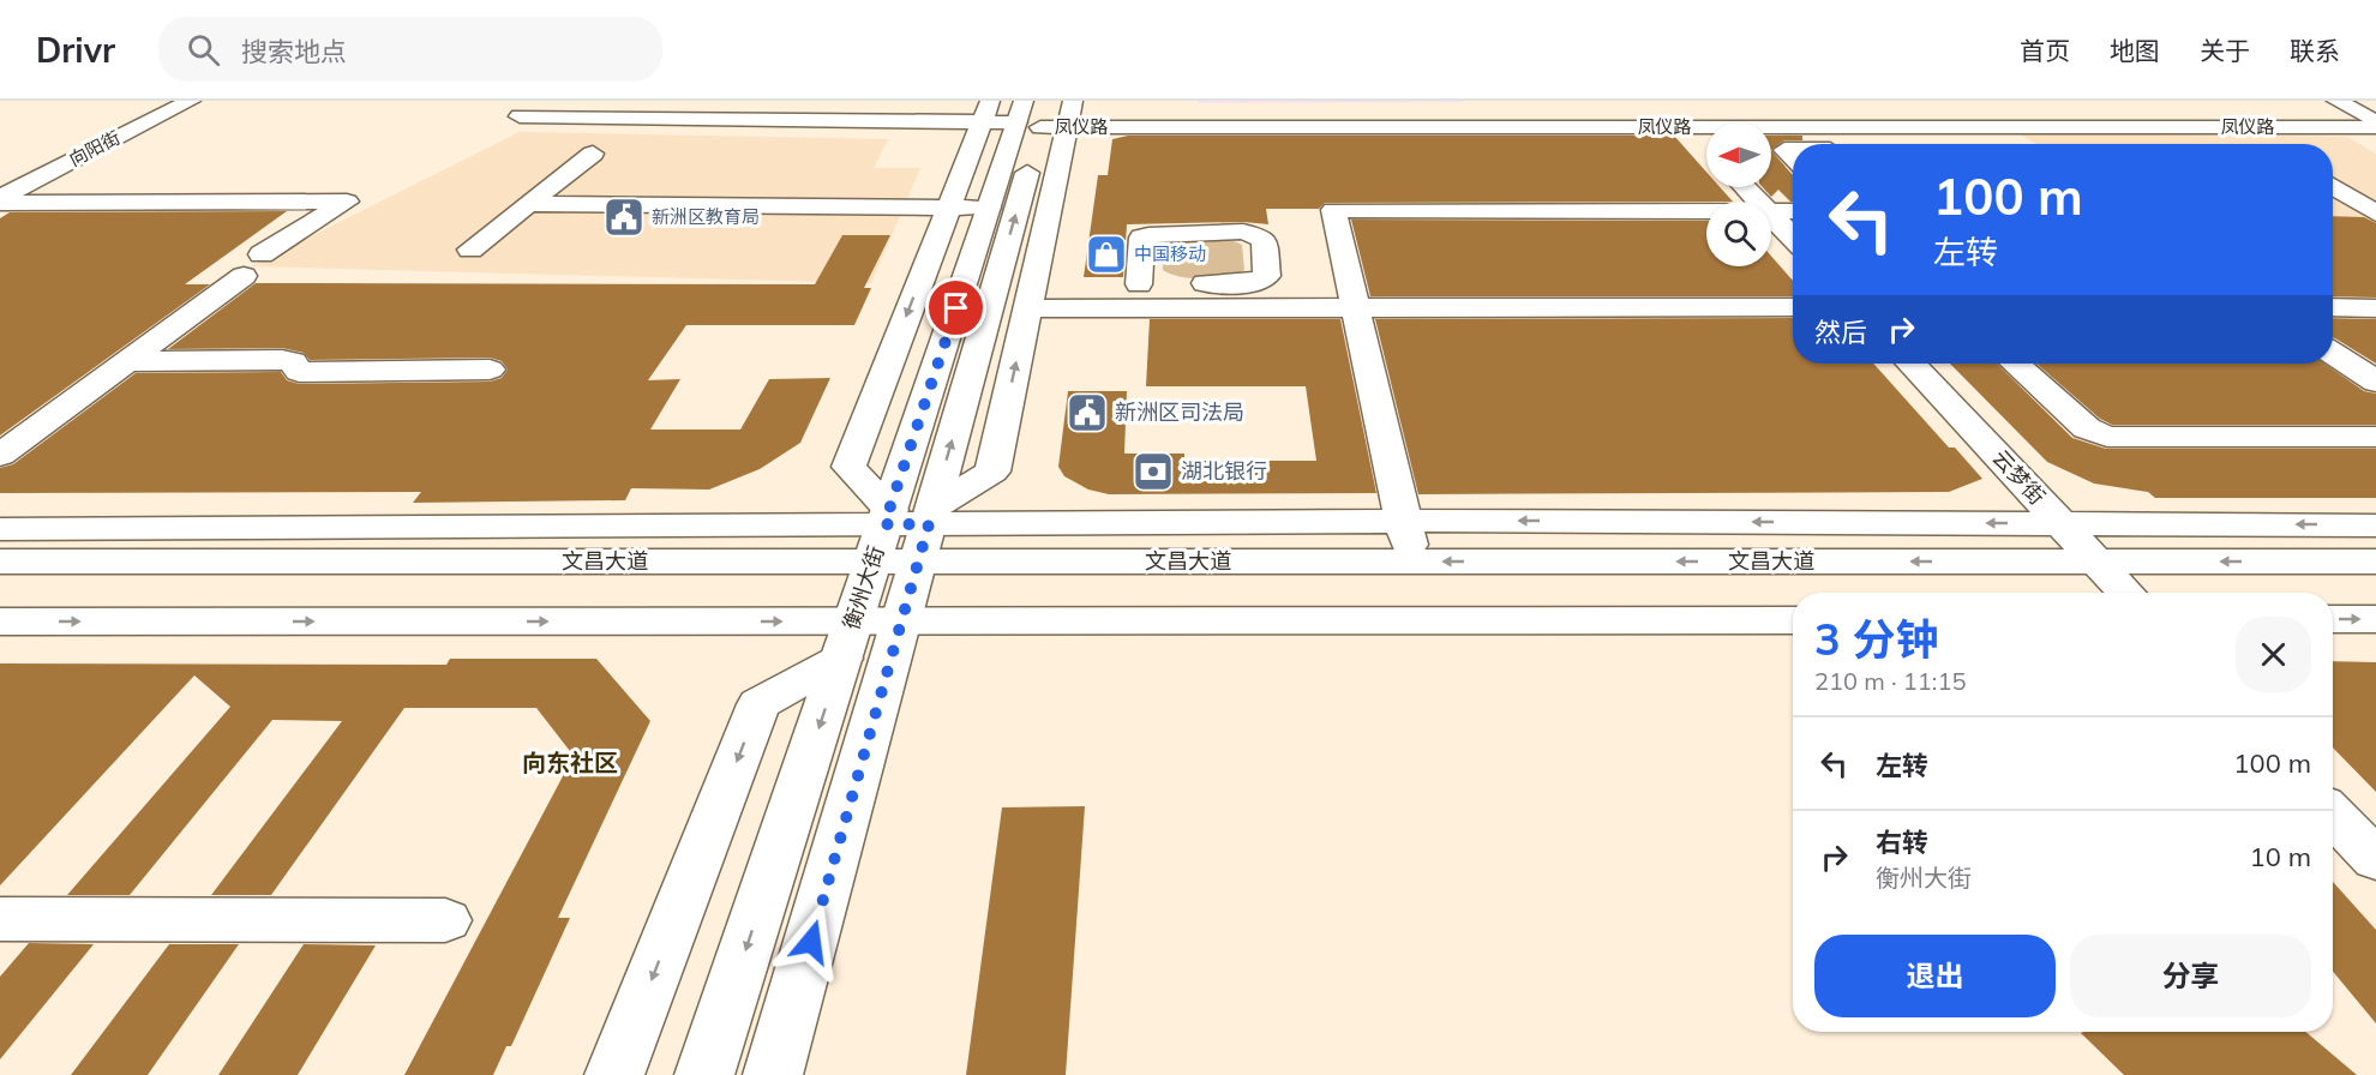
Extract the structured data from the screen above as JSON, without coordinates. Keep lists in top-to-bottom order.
{
  "streets": {
    "main road": [
      "凤仪路",
      "向阳街",
      "云梦街",
      "文昌大道",
      "衡州大街"
    ]
  },
  "crossings": [
    ["凤仪路", "衡州大街"],
    ["云梦街", "文昌大道"],
    ["文昌大道", "衡州大街"]
  ],
  "districts": ["向东社区"],
  "places": {
    "public building": ["新洲区教育局", "新洲区司法局"],
    "shop": ["中国移动"],
    "bank": ["湖北银行"]
  },
  "north": "left",
  "page": {
    "header": "Drivr",
    "search": "搜索地点",
    "nav": [
      "首页",
      "地图",
      "关于",
      "联系"
    ],
    "turn": ["100 m", "左转"],
    "then": "然后",
    "heading": ["3 分钟", "210 m · 11:15"],
    "list": [
      {
        "name": "左转",
        "value": "100 m"
      },
      {
        "name": "右转",
        "note": "衡州大街",
        "value": "10 m"
      }
    ],
    "buttons": ["退出", "分享"]
  }
}
